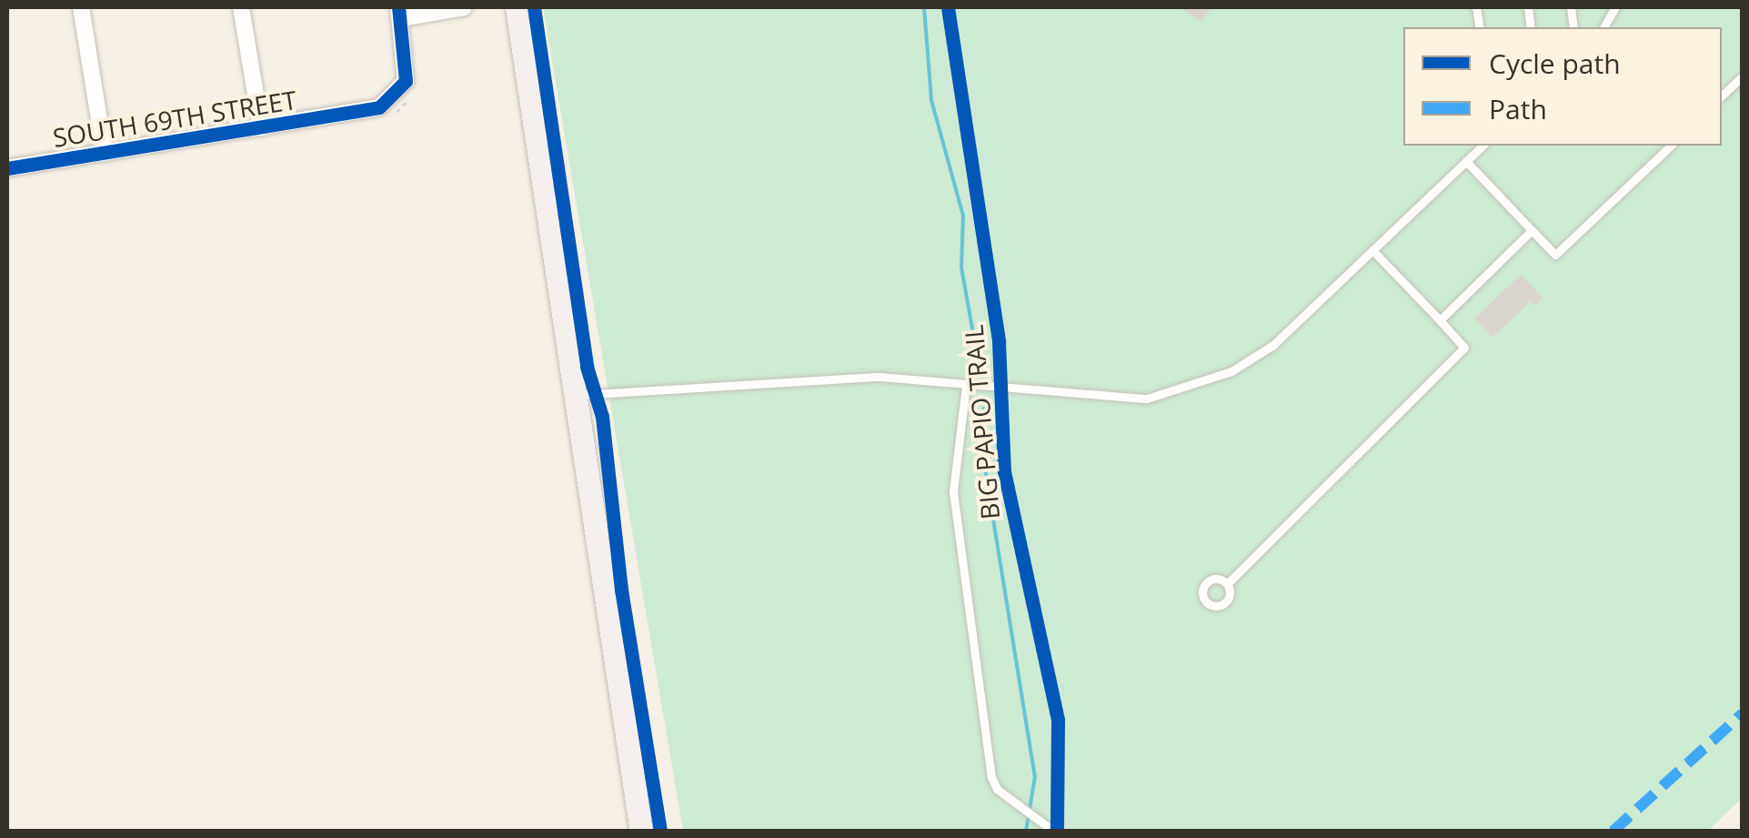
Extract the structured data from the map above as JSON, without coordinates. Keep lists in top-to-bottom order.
{
  "streets": {
    "street": ["SOUTH 69TH STREET"],
    "cycle path": ["BIG PAPIO TRAIL"]
  },
  "legend": ["Cycle path", "Path"]
}
